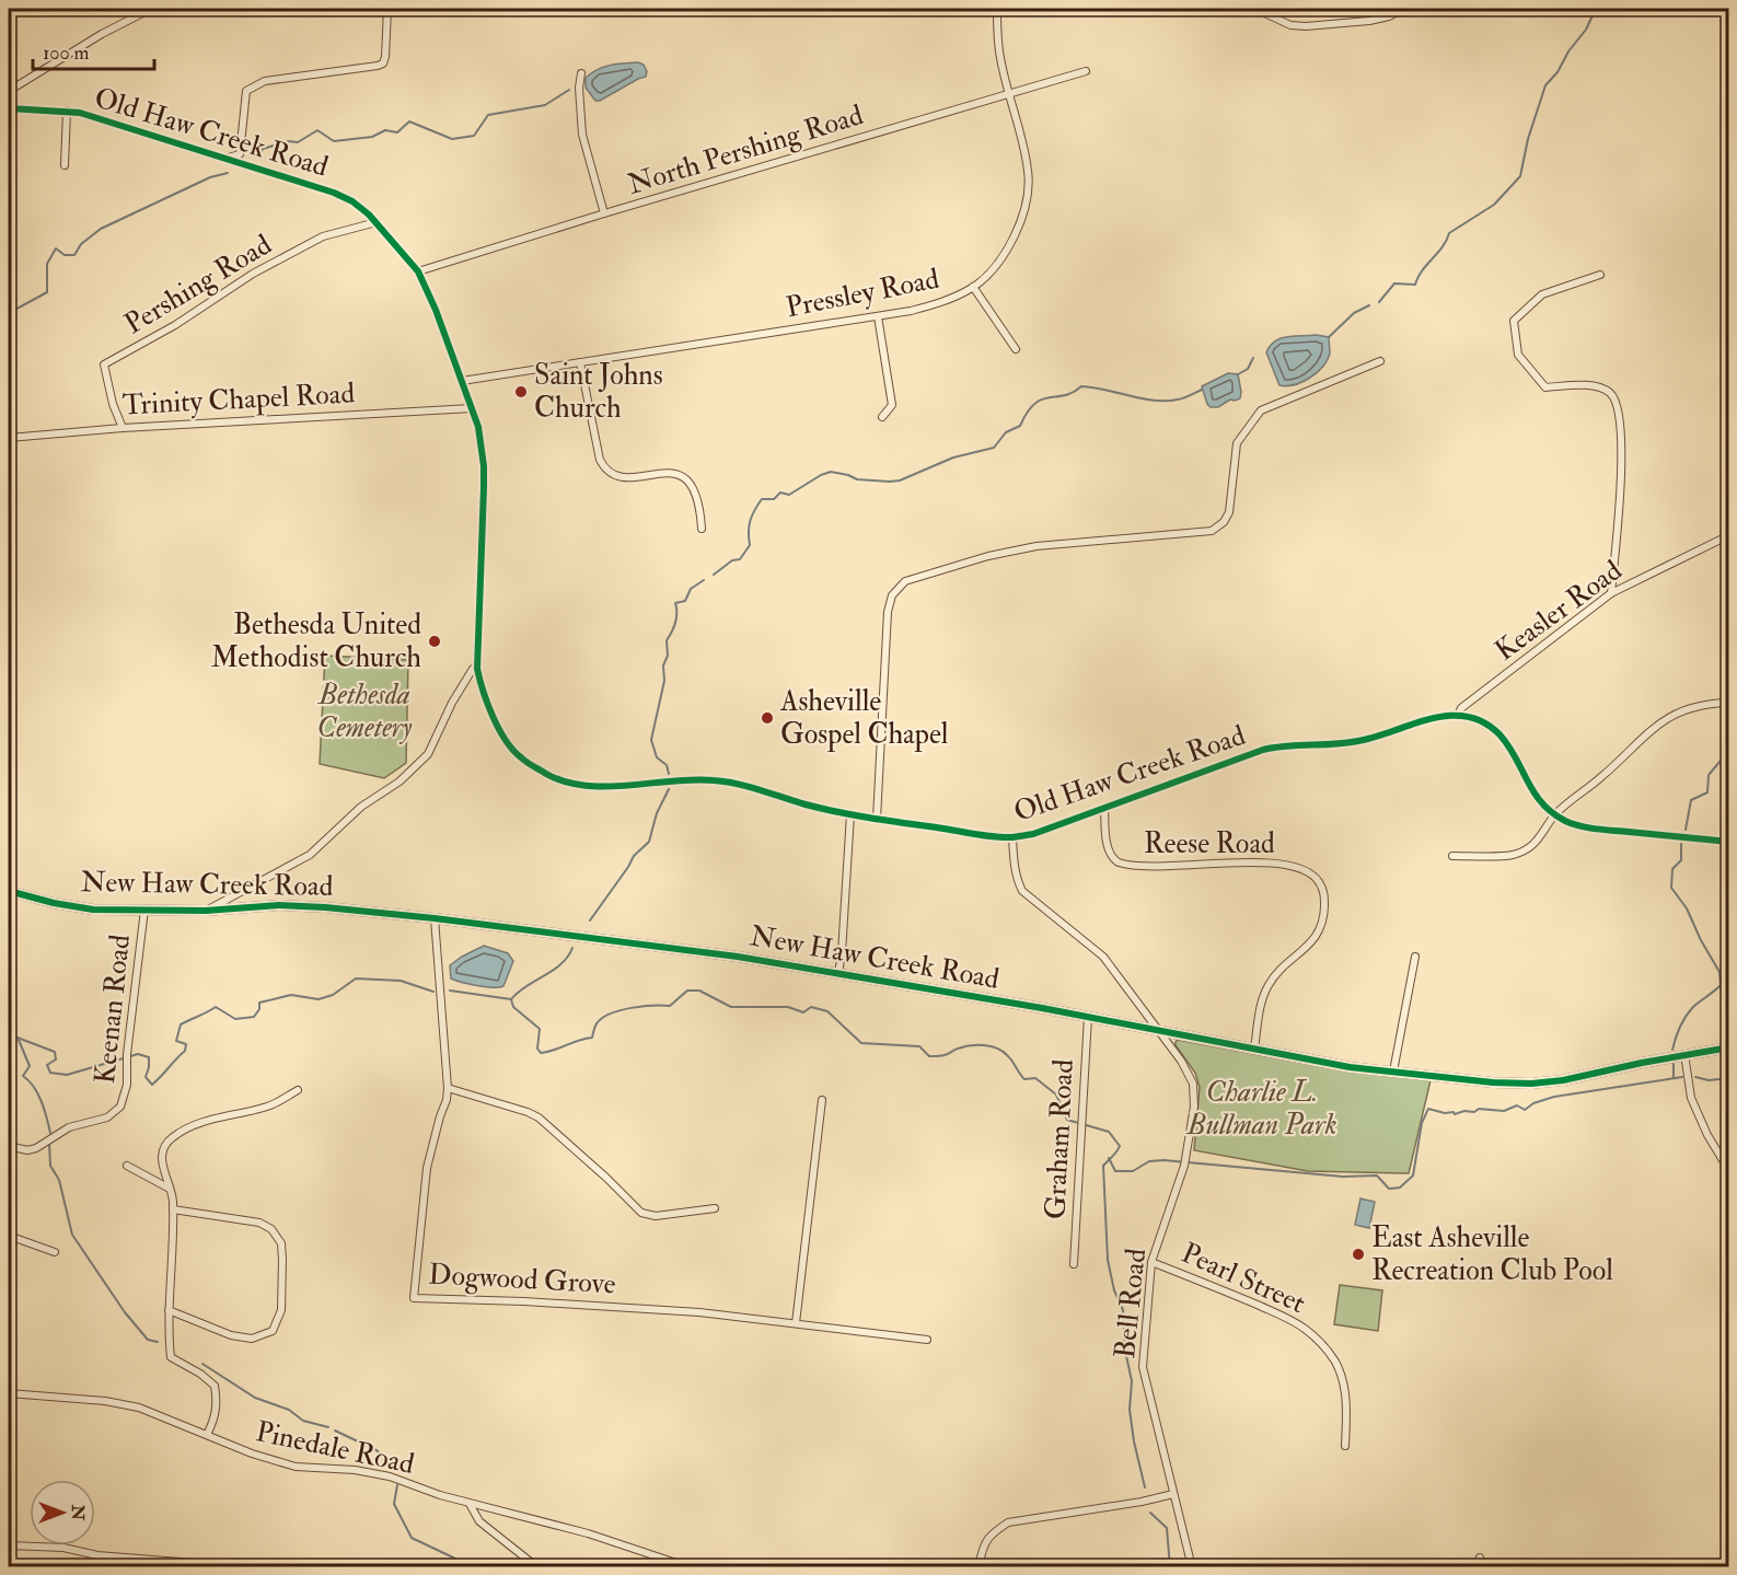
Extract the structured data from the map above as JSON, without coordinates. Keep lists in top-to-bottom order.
{
  "streets": {
    "street": [
      "Old Haw Creek Road",
      "North Pershing Road",
      "Pershing Road",
      "Pressley Road",
      "Trinity Chapel Road",
      "Keasler Road",
      "Reese Road",
      "New Haw Creek Road",
      "Keenan Road",
      "Graham Road",
      "Pearl Street",
      "Dogwood Grove",
      "Bell Road",
      "Pinedale Road"
    ]
  },
  "crossings": [
    ["Old Haw Creek Road", "North Pershing Road"],
    ["Old Haw Creek Road", "Pershing Road"],
    ["Old Haw Creek Road", "Pressley Road"],
    ["Old Haw Creek Road", "Trinity Chapel Road"],
    ["Old Haw Creek Road", "Keasler Road"],
    ["Old Haw Creek Road", "Reese Road"],
    ["Old Haw Creek Road", "Bell Road"],
    ["North Pershing Road", "Pressley Road"],
    ["Pershing Road", "Trinity Chapel Road"],
    ["Reese Road", "New Haw Creek Road"],
    ["New Haw Creek Road", "Keenan Road"],
    ["New Haw Creek Road", "Graham Road"],
    ["New Haw Creek Road", "Dogwood Grove"],
    ["New Haw Creek Road", "Bell Road"],
    ["Pearl Street", "Bell Road"]
  ],
  "parks": ["Bethesda Cemetery", "Charlie L. Bullman Park"],
  "places": [
    "Saint Johns Church",
    "Bethesda United Methodist Church",
    "Asheville Gospel Chapel",
    "East Asheville Recreation Club Pool"
  ],
  "scale_bar": "100 m",
  "north": "right"
}
